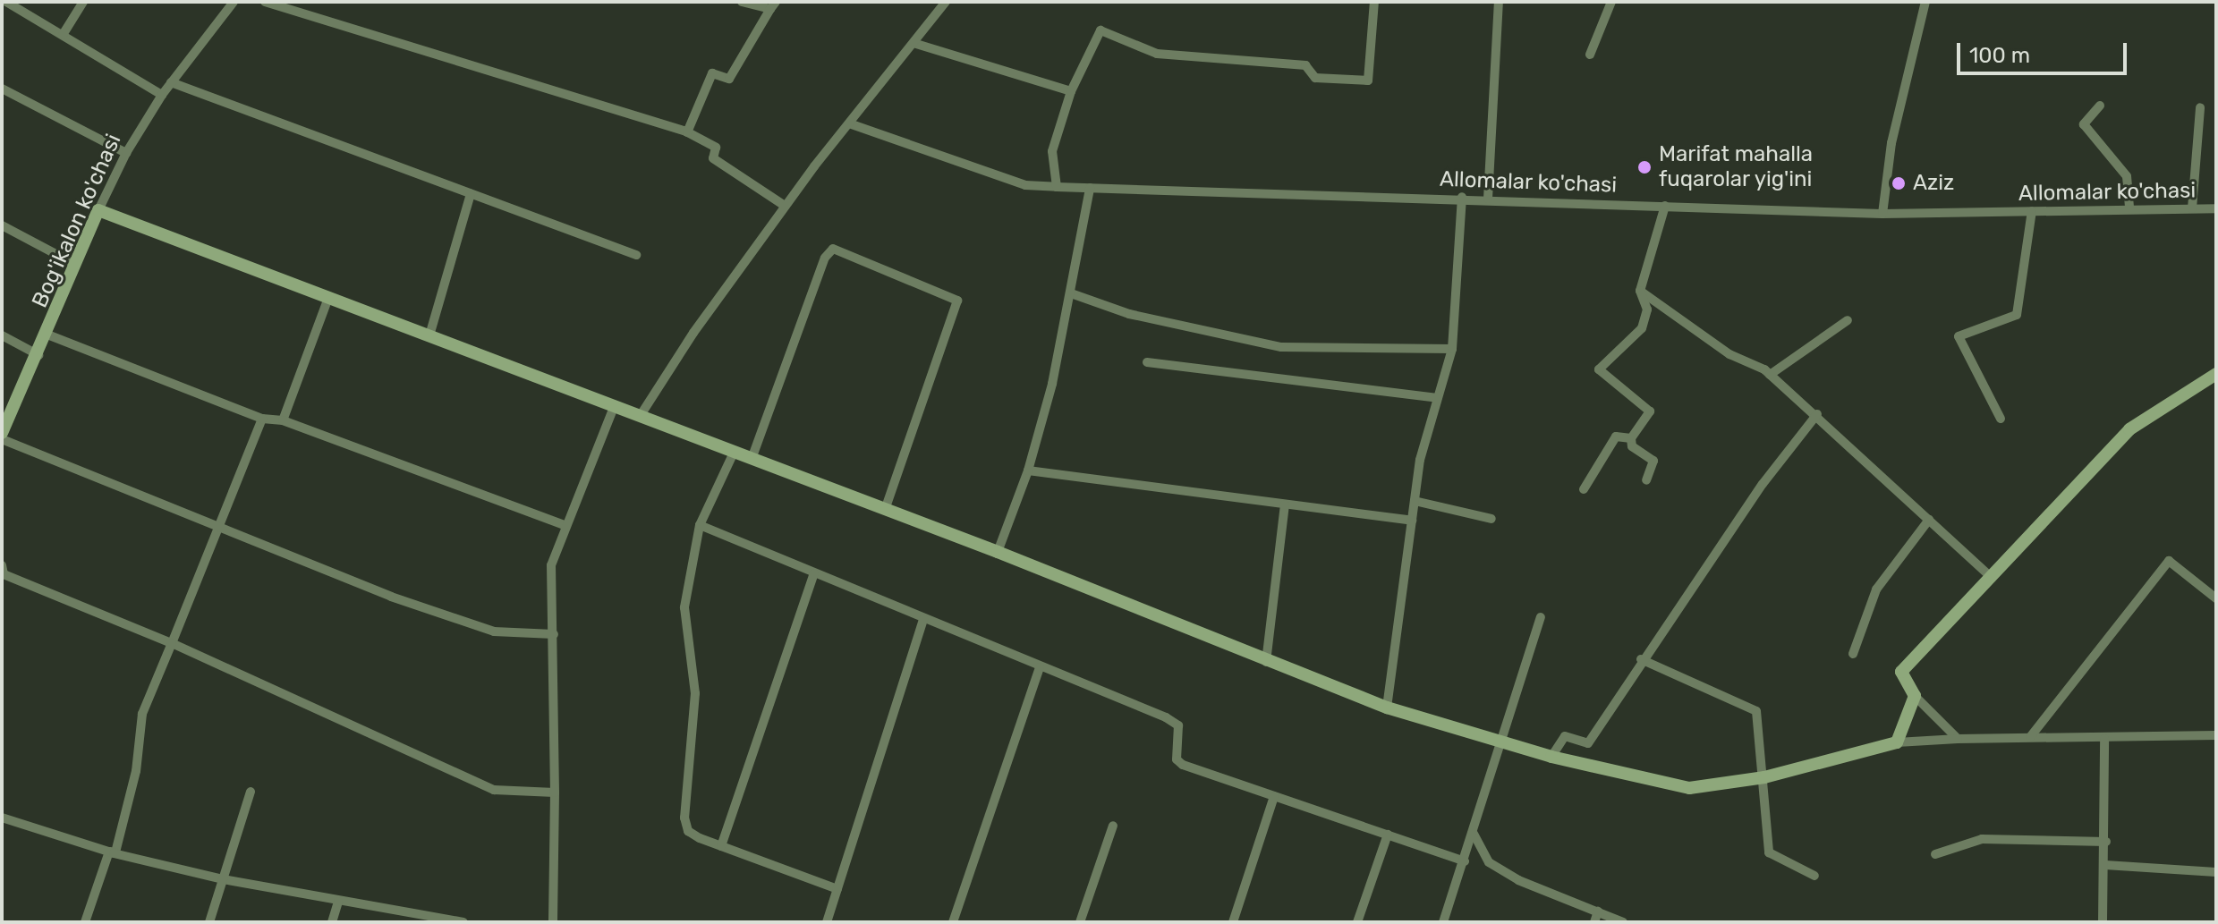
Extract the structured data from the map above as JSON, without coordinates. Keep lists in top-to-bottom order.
{
  "streets": {
    "street": ["Allomalar ko'chasi", "Bog'ikalon ko'chasi"]
  },
  "places": ["Marifat mahalla fuqarolar yig'ini", "Aziz"],
  "scale_bar": "100 m"
}
